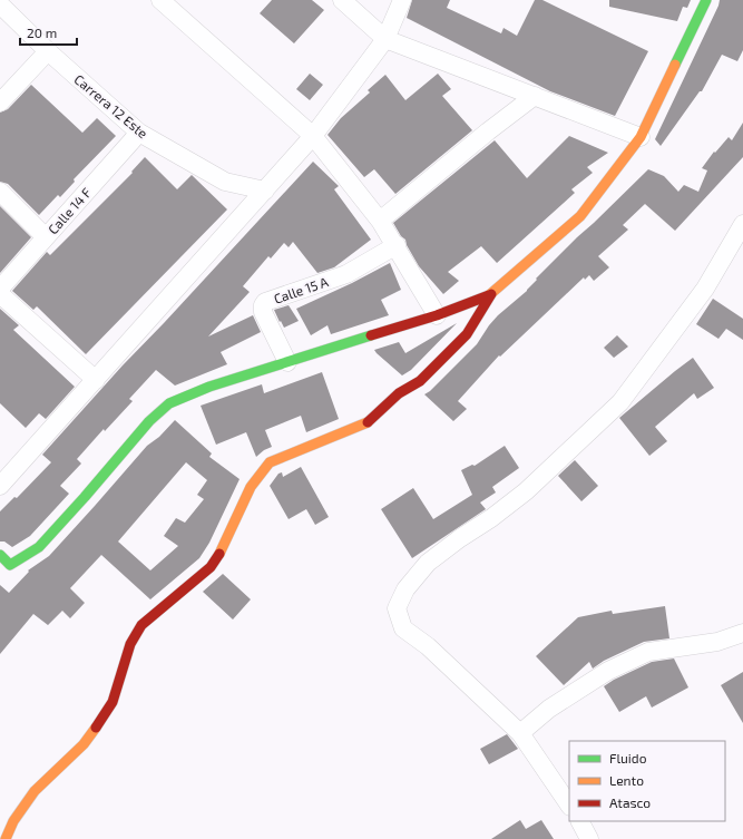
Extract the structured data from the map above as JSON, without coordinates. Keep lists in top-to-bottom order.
{
  "streets": {
    "street": ["Carrera 12 Este", "Calle 14 F", "Calle 15 A"]
  },
  "crossings": [
    ["Carrera 12 Este", "Calle 14 F"]
  ],
  "legend": ["Fluido", "Lento", "Atasco"],
  "scale_bar": "20 m"
}
